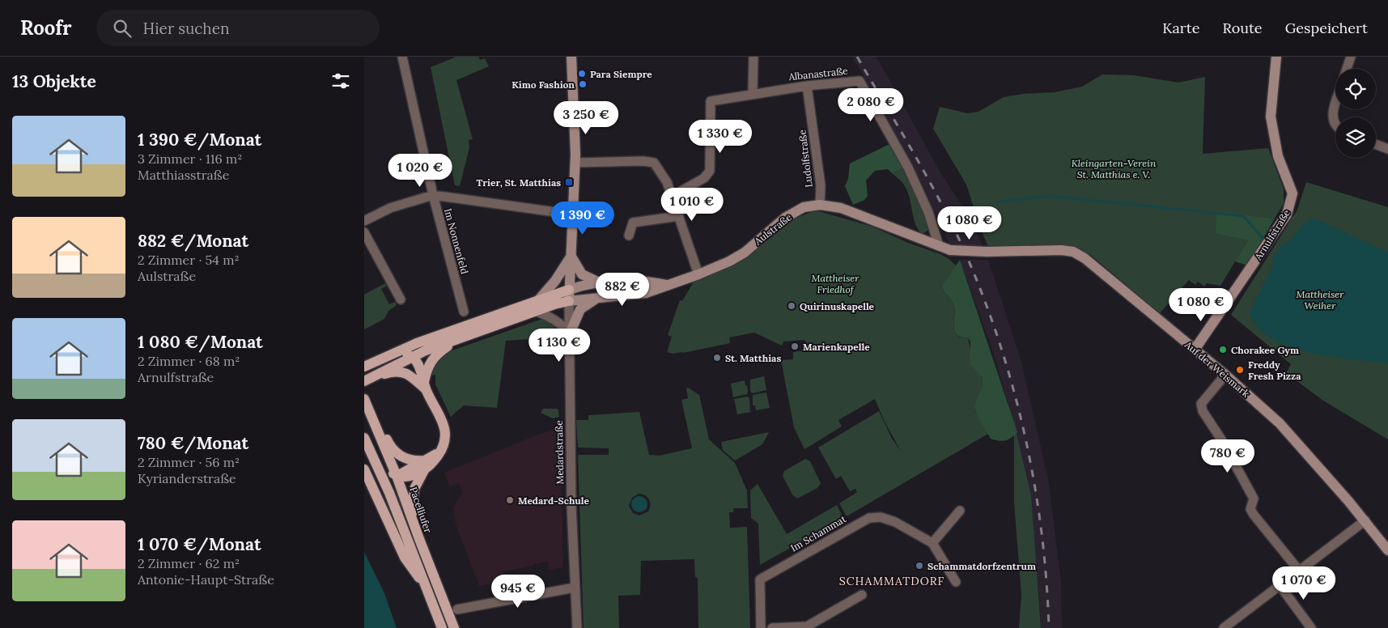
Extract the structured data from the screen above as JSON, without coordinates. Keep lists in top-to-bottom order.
{
  "streets": {
    "main road": ["Pacelliufer"],
    "street": [
      "Albanastraße",
      "Ludolfstraße",
      "Aulstraße",
      "Arnulfstraße",
      "Im Nonnenfeld",
      "Auf der Weismark",
      "Medardstraße",
      "Im Schammat"
    ]
  },
  "crossings": [
    ["Albanastraße", "Ludolfstraße"],
    ["Albanastraße", "Aulstraße"],
    ["Ludolfstraße", "Aulstraße"],
    ["Aulstraße", "Auf der Weismark"],
    ["Aulstraße", "Medardstraße"],
    ["Arnulfstraße", "Auf der Weismark"]
  ],
  "districts": ["SCHAMMATDORF"],
  "parks": ["Kleingarten-Verein St. Matthias e. V.", "Mattheiser Friedhof", "Mattheiser Weiher"],
  "places": {
    "other": [
      "Para Siempre",
      "Kimo Fashion",
      "Quirinuskapelle",
      "Marienkapelle",
      "Chorakee Gym",
      "St. Matthias",
      "Freddy Fresh Pizza",
      "Medard-Schule",
      "Schammatdorfzentrum"
    ],
    "transit": ["Trier, St. Matthias"]
  },
  "page": {
    "header": "Roofr",
    "search": "Hier suchen",
    "nav": ["Karte", "Route", "Gespeichert"],
    "heading": "13 Objekte",
    "price": [
      "2 080 €",
      "3 250 €",
      "1 330 €",
      "1 020 €",
      "1 010 €",
      "1 390 €",
      "1 080 €",
      "882 €",
      "1 080 €",
      "1 130 €",
      "780 €",
      "1 070 €",
      "945 €"
    ],
    "list": [
      {
        "name": "1 390 €/Monat",
        "note": "3 Zimmer · 116 m² · Matthiasstraße"
      },
      {
        "name": "882 €/Monat",
        "note": "2 Zimmer · 54 m² · Aulstraße"
      },
      {
        "name": "1 080 €/Monat",
        "note": "2 Zimmer · 68 m² · Arnulfstraße"
      },
      {
        "name": "780 €/Monat",
        "note": "2 Zimmer · 56 m² · Kyrianderstraße"
      },
      {
        "name": "1 070 €/Monat",
        "note": "2 Zimmer · 62 m² · Antonie-Haupt-Straße"
      }
    ]
  }
}
